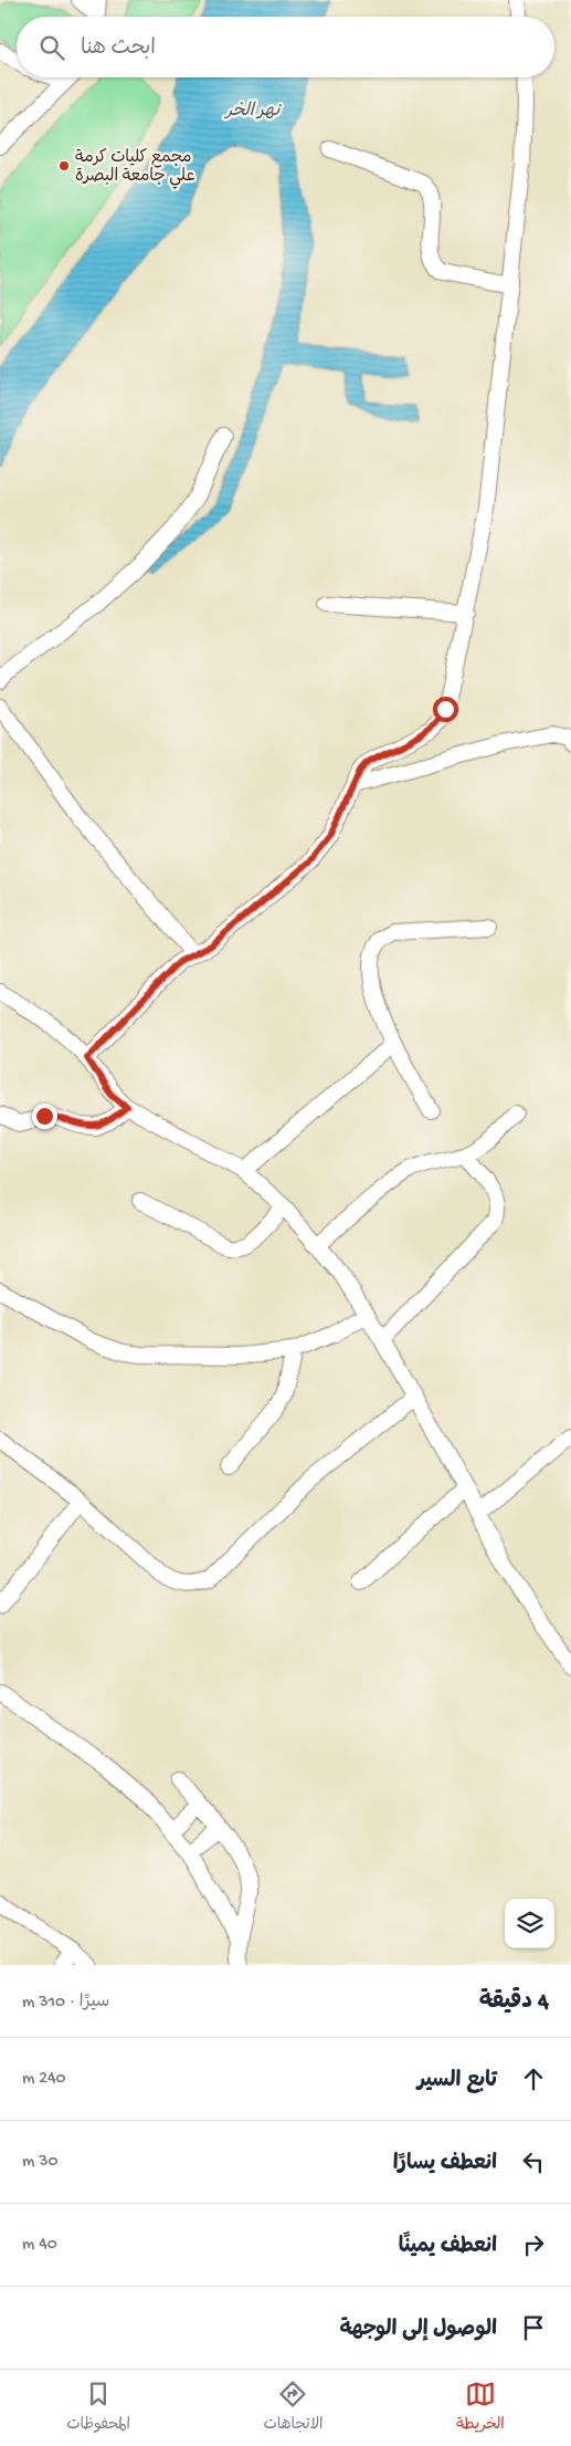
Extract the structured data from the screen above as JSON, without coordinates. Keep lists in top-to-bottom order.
{
  "water": ["نهر الخر"],
  "places": ["مجمع كليات كرمة علي جامعة البصرة"],
  "page": {
    "search": "ابحث هنا",
    "heading": ["4 دقيقة", "سيرًا · 310 m"],
    "list": [
      ["تابع السير", "240 m"],
      ["انعطف يسارًا", "30 m"],
      ["انعطف يمينًا", "40 m"],
      "الوصول إلى الوجهة"
    ],
    "nav": ["الخريطة", "الاتجاهات", "المحفوظات"]
  }
}
